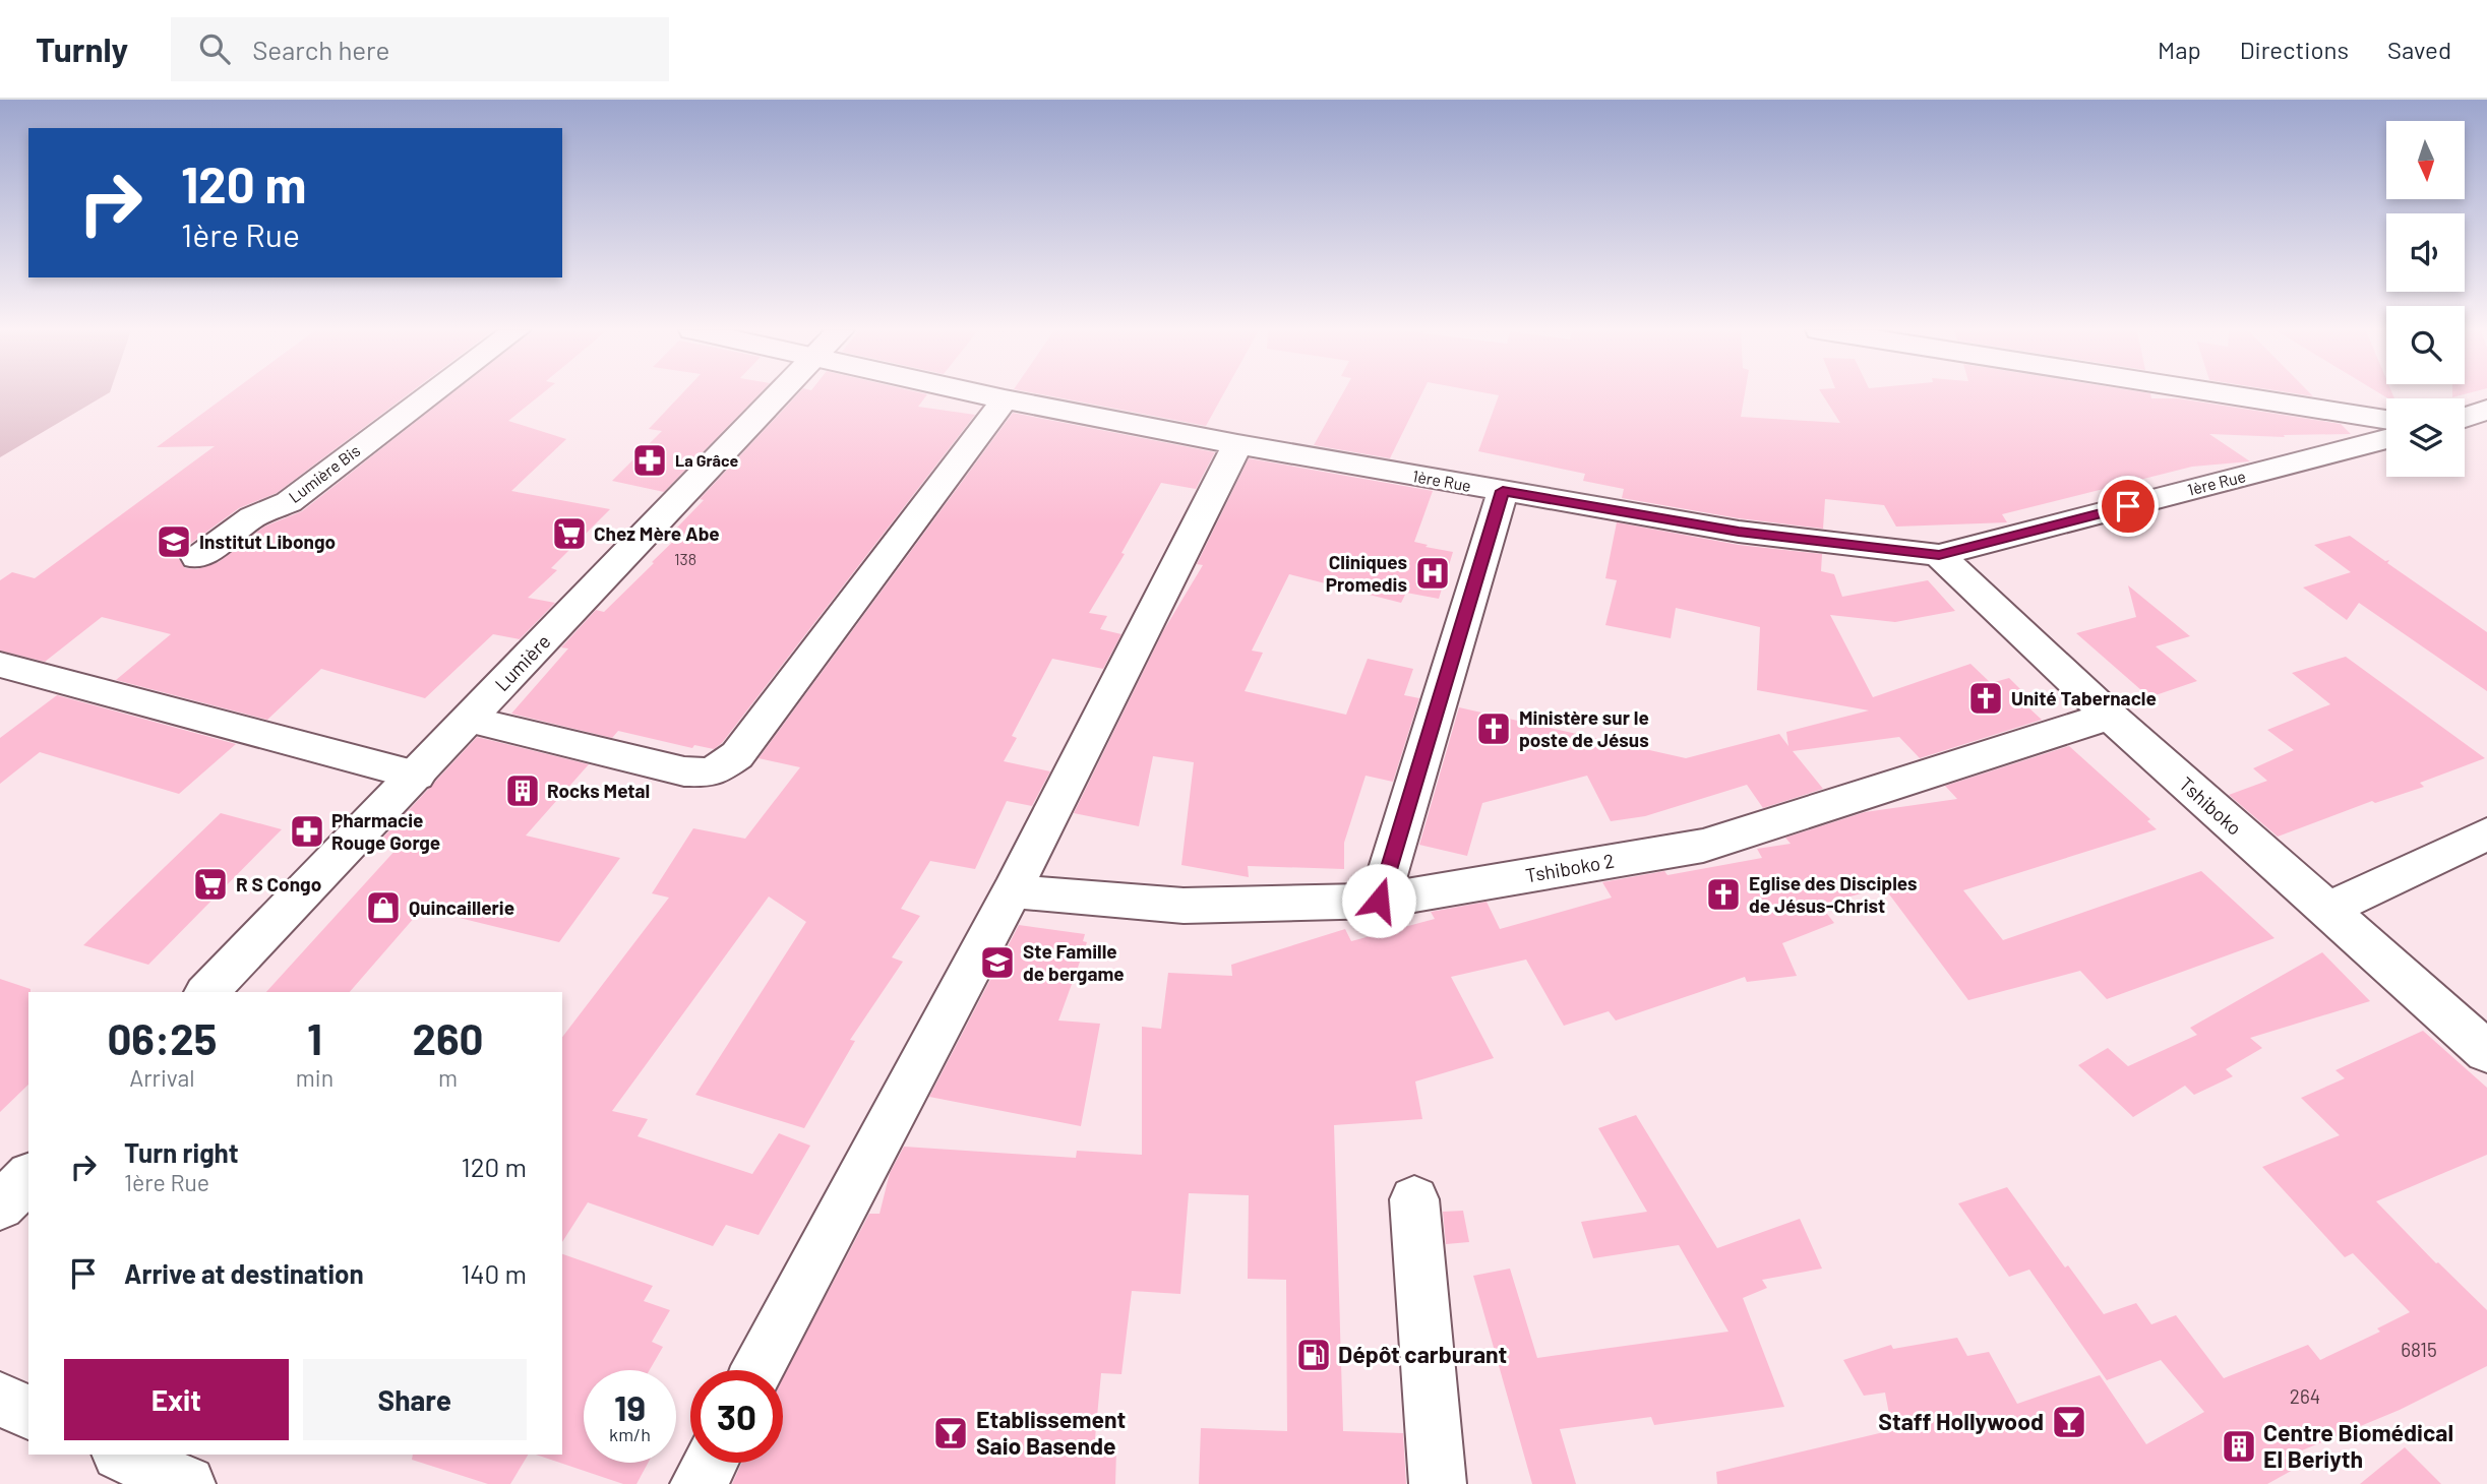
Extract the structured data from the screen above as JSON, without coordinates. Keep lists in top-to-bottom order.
{
  "streets": {
    "street": [
      "Lumière Bis",
      "1ère Rue",
      "Lumière",
      "Tshiboko",
      "Tshiboko 2"
    ]
  },
  "crossings": [
    ["1ère Rue", "Tshiboko"],
    ["Tshiboko", "Tshiboko 2"]
  ],
  "places": {
    "pharmacy": ["La Grâce", "Pharmacie Rouge Gorge"],
    "supermarket": ["Chez Mère Abe", "R S Congo"],
    "school or university": ["Institut Libongo", "Ste Famille de bergame"],
    "hospital": ["Cliniques Promedis"],
    "church": ["Unité Tabernacle", "Ministère sur le poste de Jésus", "Eglise des Disciples de Jésus-Christ"],
    "building": ["Rocks Metal", "Centre Biomédical El Beriyth"],
    "shop": ["Quincaillerie"],
    "fuel station": ["Dépôt carburant"],
    "bar": ["Staff Hollywood", "Etablissement Saio Basende"]
  },
  "house_numbers": ["138", "6815", "264"],
  "north": "bottom",
  "page": {
    "header": "Turnly",
    "search": "Search here",
    "nav": ["Map", "Directions", "Saved"],
    "turn": ["120 m", "1ère Rue"],
    "eta": [
      "06:25",
      "Arrival",
      "1",
      "min",
      "260",
      "m"
    ],
    "list": [
      {
        "name": "Turn right",
        "note": "1ère Rue",
        "value": "120 m"
      },
      {
        "name": "Arrive at destination",
        "value": "140 m"
      }
    ],
    "buttons": ["Exit", "Share"],
    "speed": "19 km/h",
    "limit": "30"
  }
}
